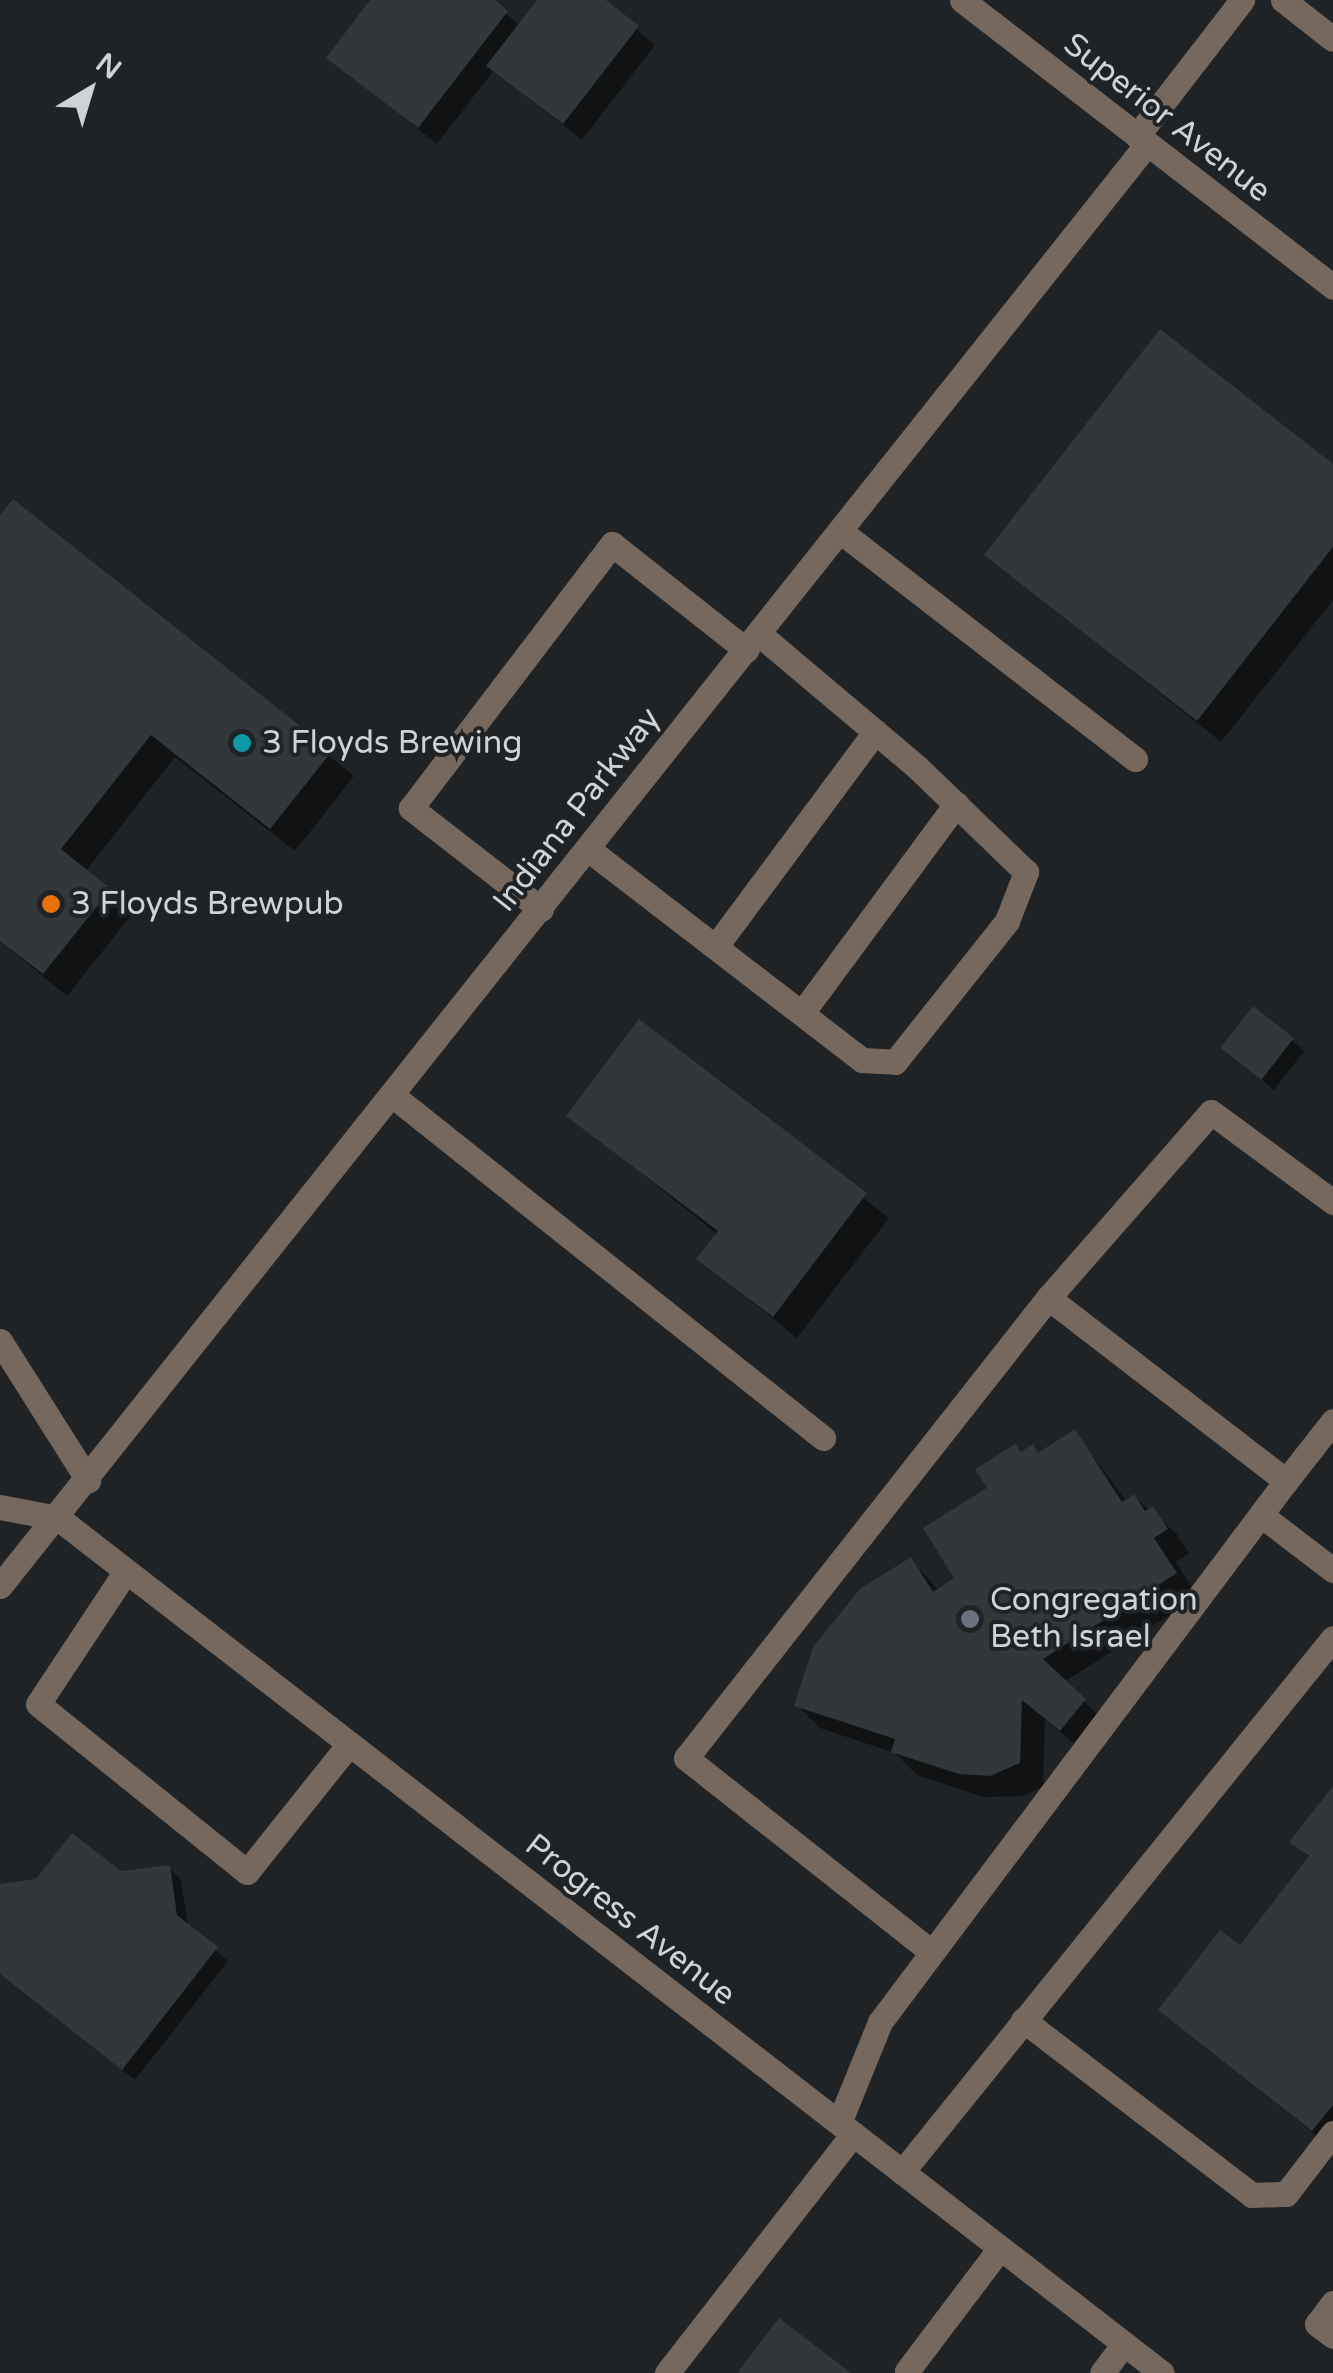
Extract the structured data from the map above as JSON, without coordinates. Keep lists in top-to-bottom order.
{
  "streets": {
    "street": ["Superior Avenue", "Indiana Parkway", "Progress Avenue"]
  },
  "crossings": [
    ["Superior Avenue", "Indiana Parkway"],
    ["Indiana Parkway", "Progress Avenue"]
  ],
  "places": ["3 Floyds Brewing", "3 Floyds Brewpub", "Congregation Beth Israel"],
  "north": "top right"
}
